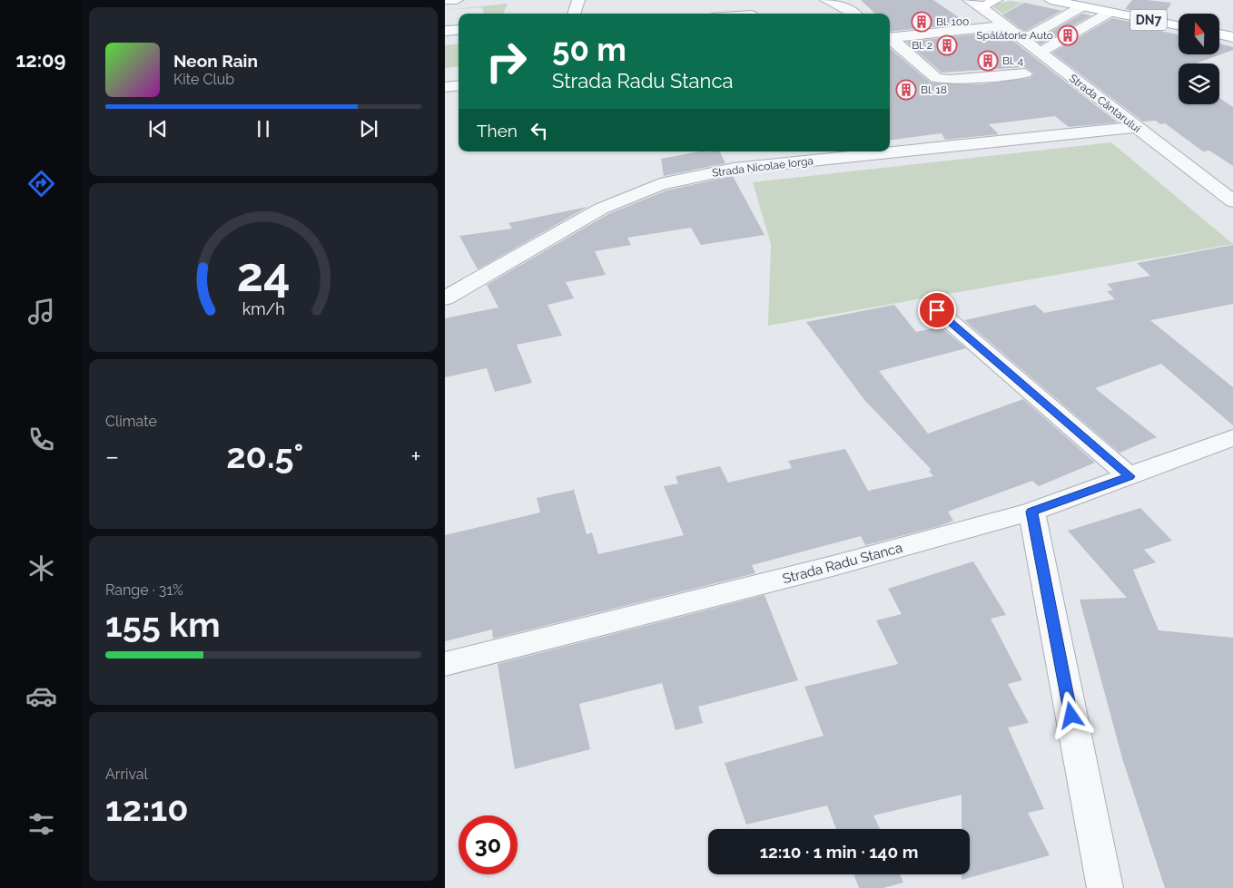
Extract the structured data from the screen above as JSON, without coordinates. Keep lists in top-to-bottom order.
{
  "streets": {
    "main road": ["DN7"],
    "street": ["Strada Cântarului", "Strada Nicolae Iorga", "Strada Radu Stanca"]
  },
  "crossings": [
    ["Strada Cântarului", "Strada Nicolae Iorga"]
  ],
  "places": {
    "building": [
      "Bl. 100",
      "Spălătorie Auto",
      "Bl. 2",
      "Bl. 4",
      "Bl. 18"
    ]
  },
  "north": "top",
  "page": {
    "tabs": "12:09",
    "turn": ["50 m", "Strada Radu Stanca"],
    "song": ["Neon Rain", "Kite Club"],
    "then": "Then",
    "tile": [
      "Climate",
      ["Range · 31%", "155 km"],
      ["Arrival", "12:10"]
    ],
    "heat": ["−", "20.5°", "+"],
    "limit": "30",
    "trip": "12:10 · 1 min · 140 m",
    "gauge": ["24", "km/h"]
  }
}
